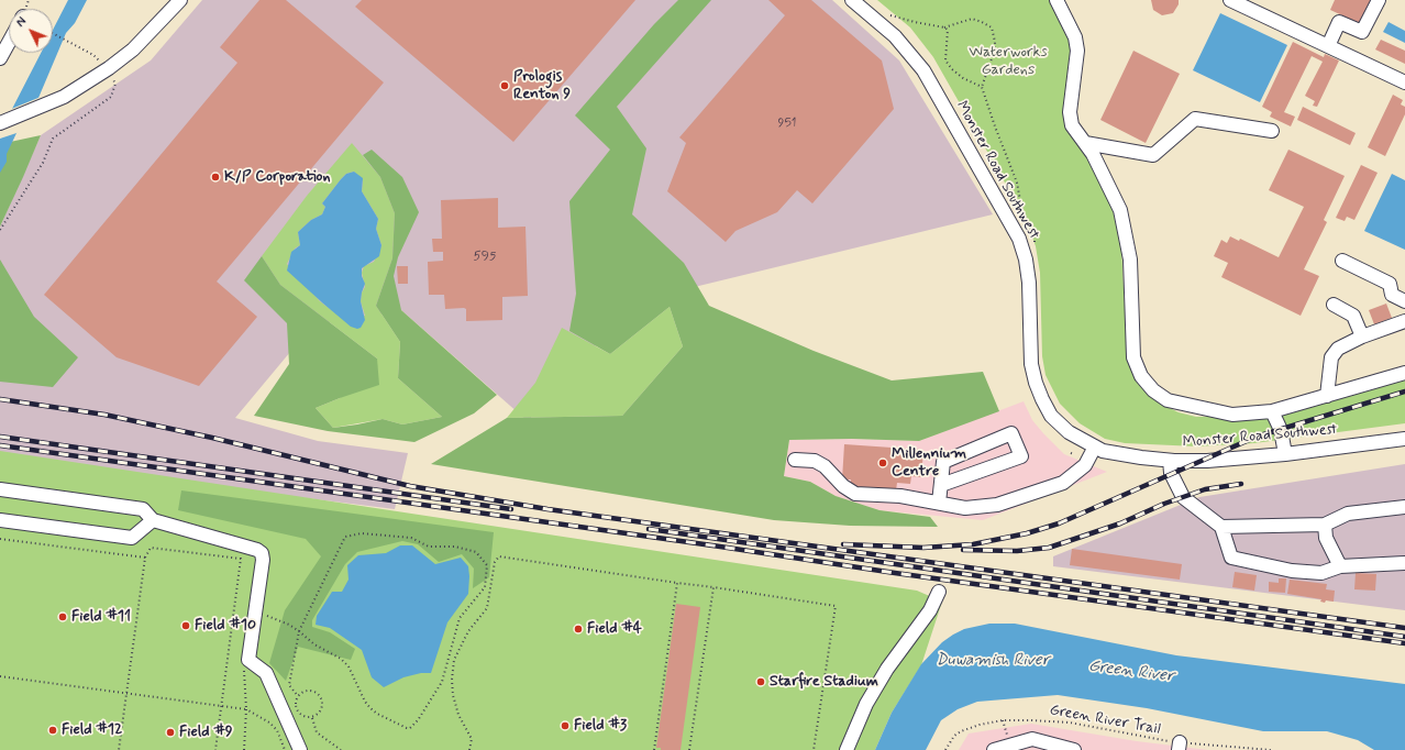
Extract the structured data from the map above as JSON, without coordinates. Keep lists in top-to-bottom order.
{
  "streets": {
    "street": ["Monster Road Southwest"],
    "path": ["Green River Trail"]
  },
  "water": ["Duwamish River", "Green River"],
  "parks": ["Waterworks Gardens"],
  "places": [
    "Prologis Renton 9",
    "K/P Corporation",
    "Millennium Centre",
    "Field #11",
    "Field #10",
    "Field #4",
    "Starfire Stadium",
    "Field #3",
    "Field #12",
    "Field #9"
  ],
  "house_numbers": ["951", "595"],
  "north": "top left"
}
